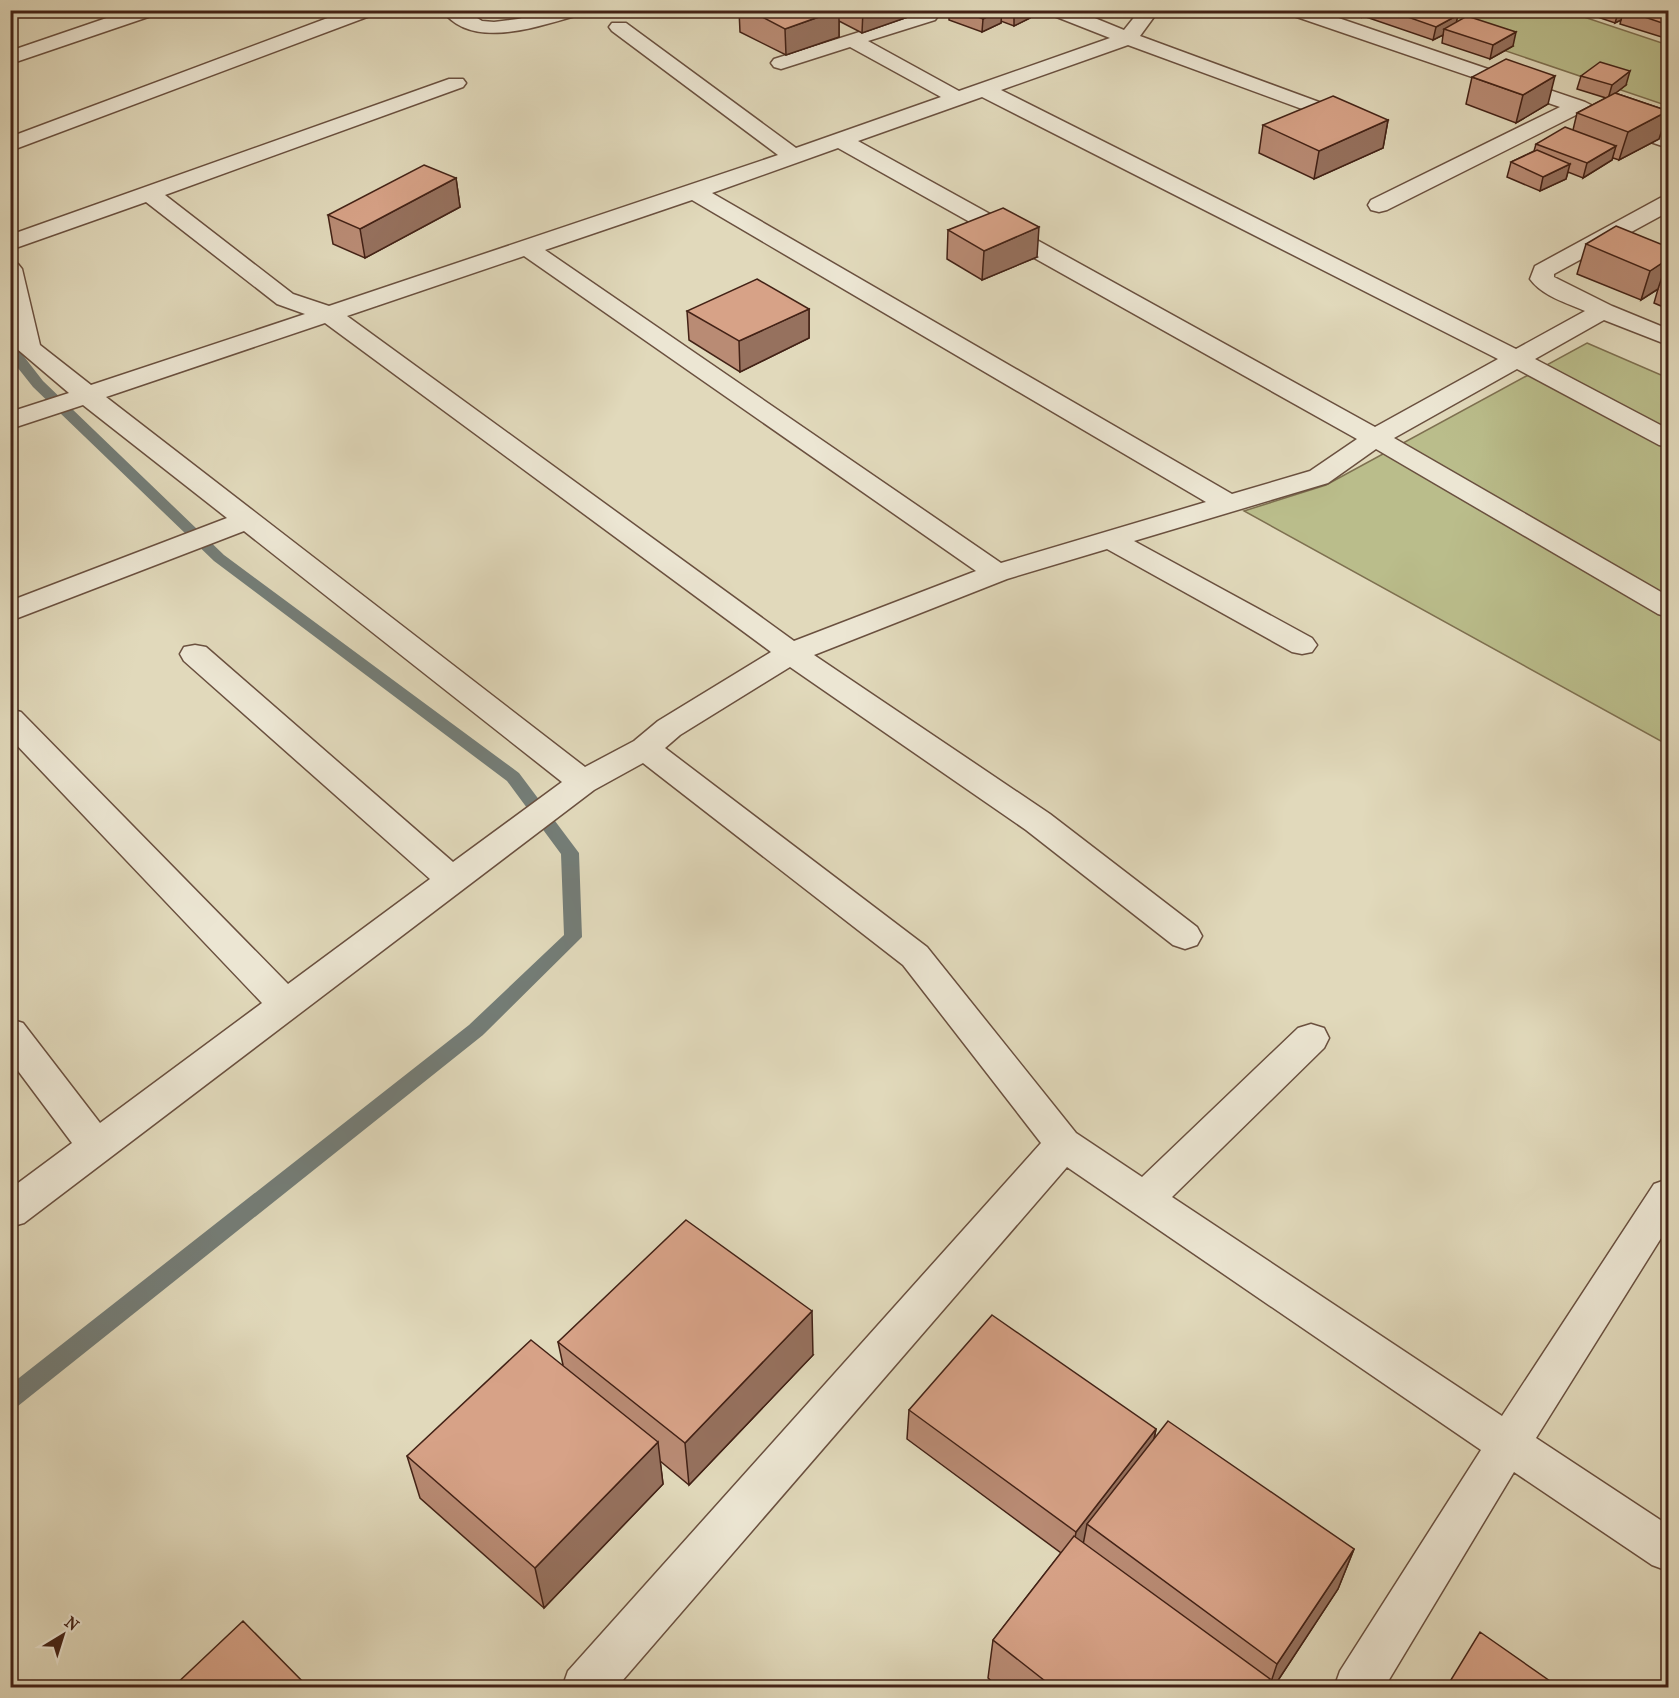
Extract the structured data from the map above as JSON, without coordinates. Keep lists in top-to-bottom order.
{
  "north": "top right"
}
